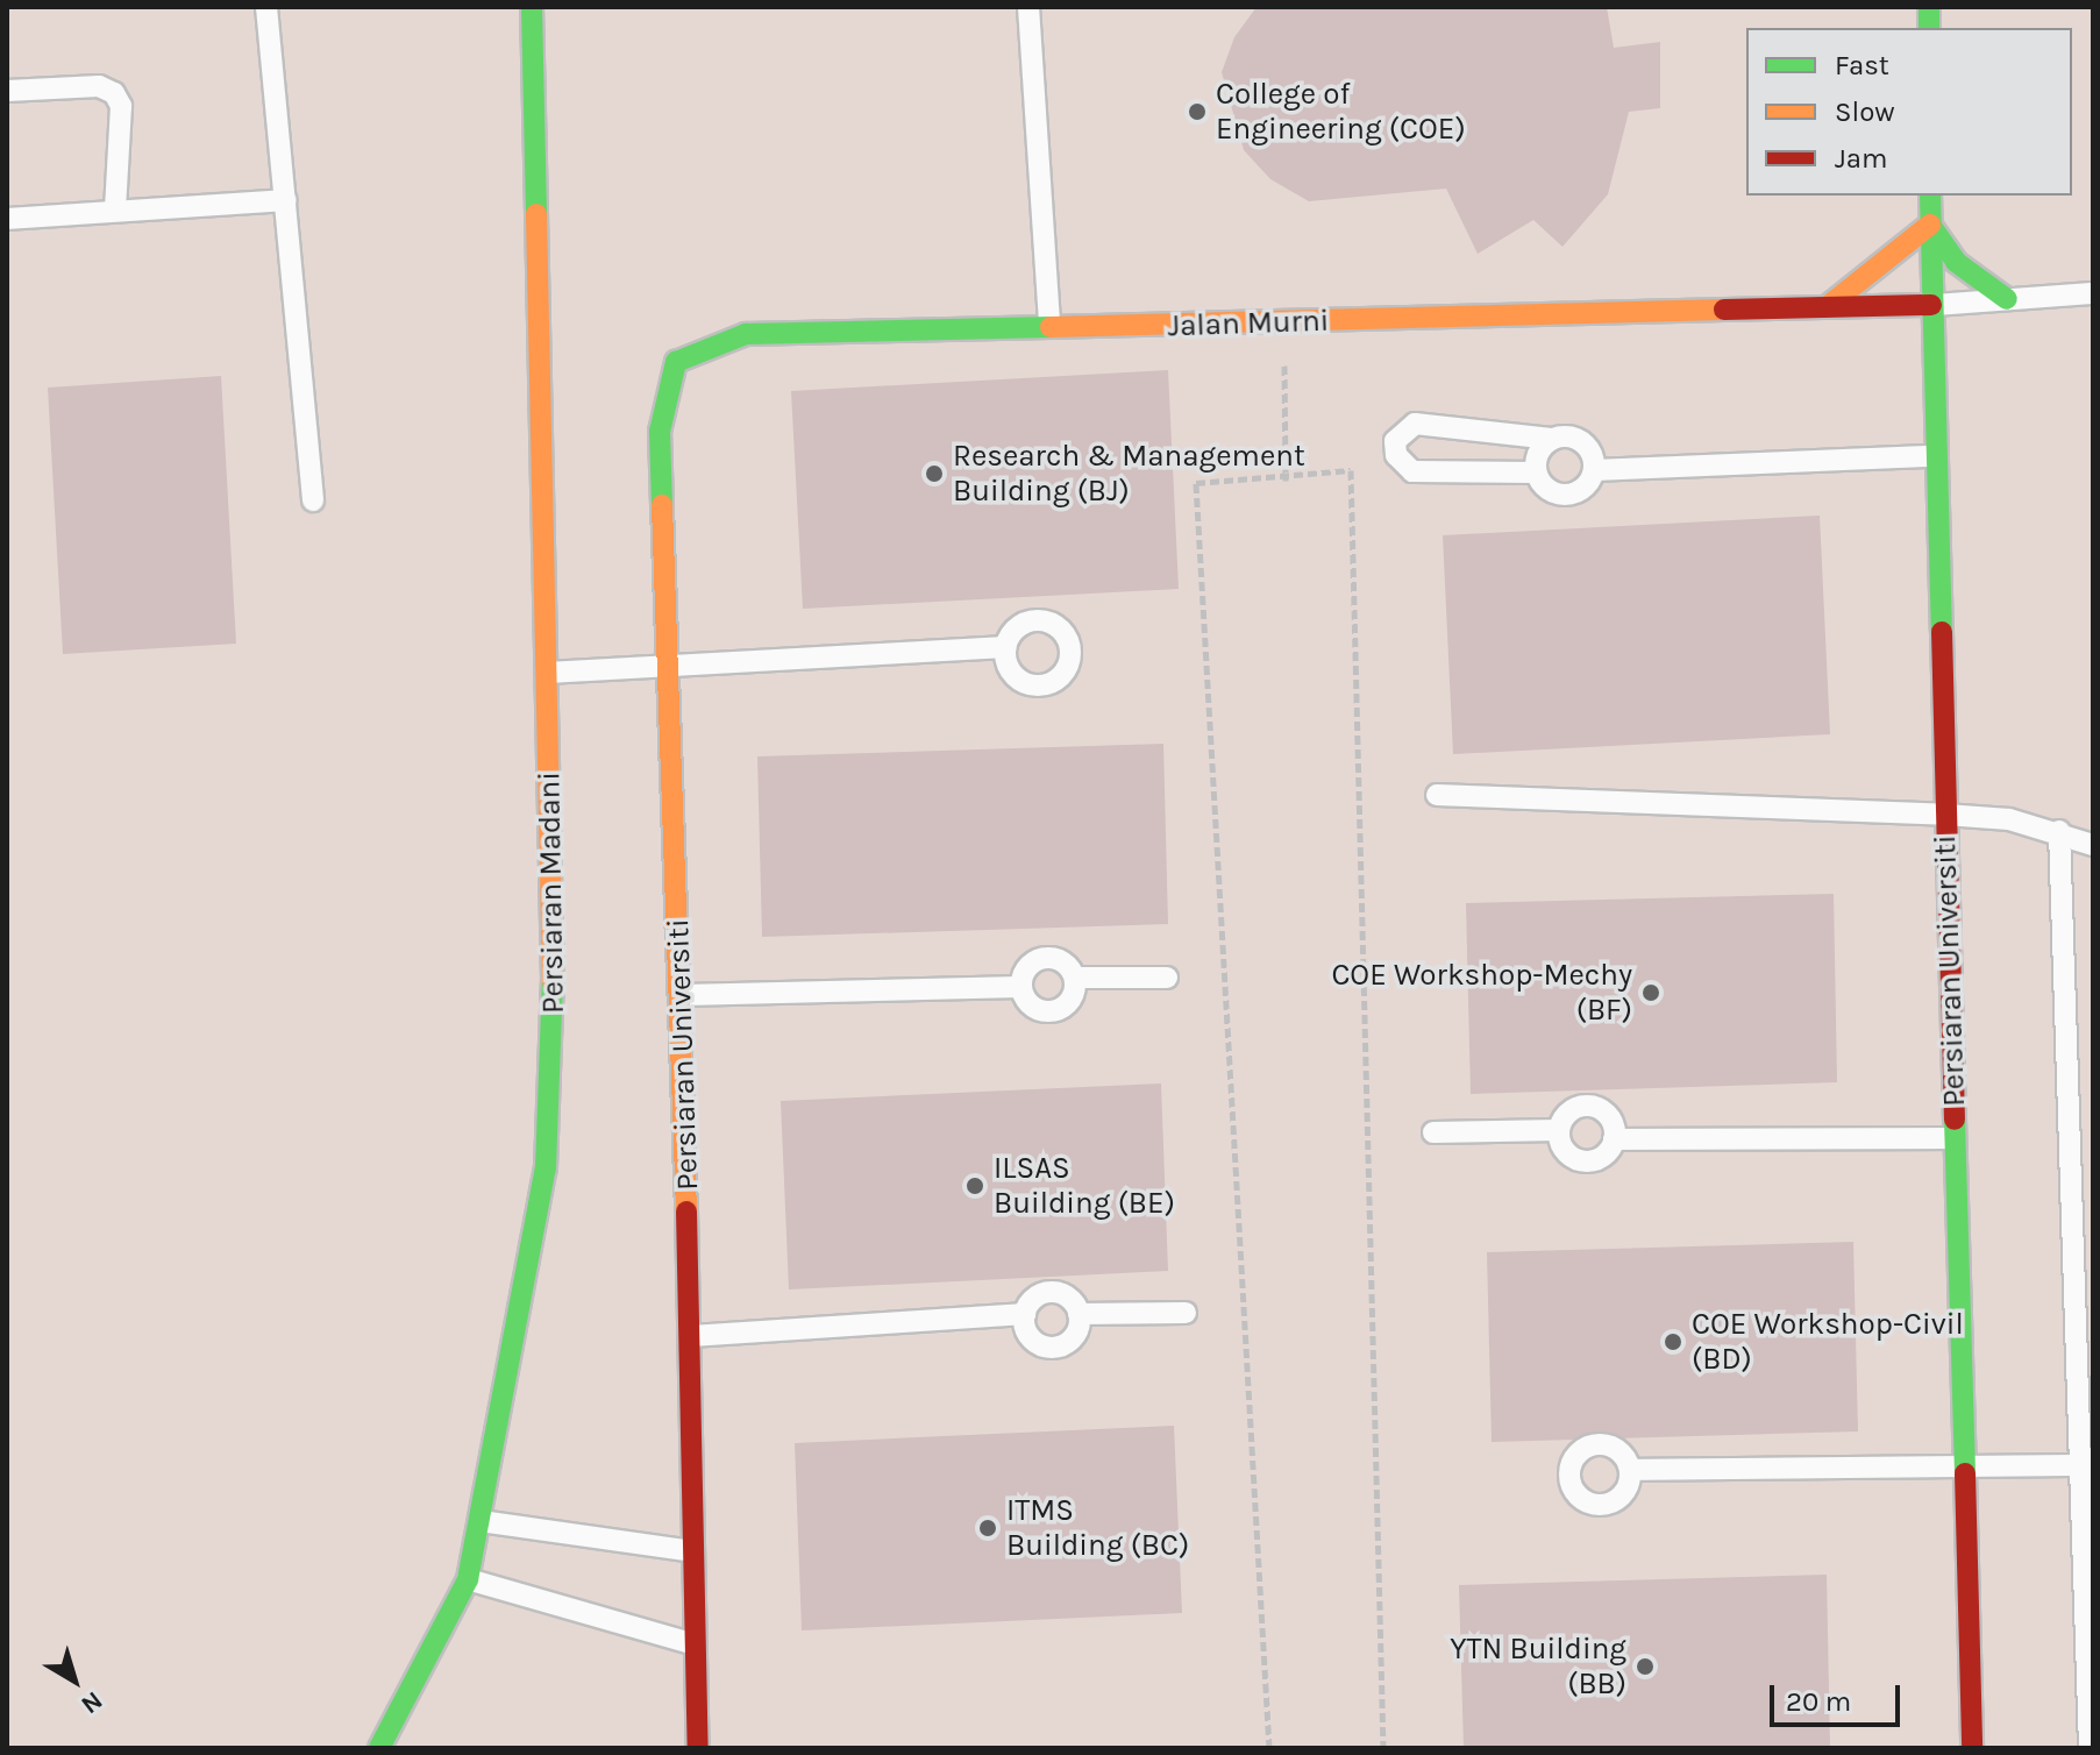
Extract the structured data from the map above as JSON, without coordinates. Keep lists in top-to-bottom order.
{
  "streets": {
    "street": ["Jalan Murni", "Persiaran Madani", "Persiaran Universiti"]
  },
  "crossings": [
    ["Jalan Murni", "Persiaran Universiti"]
  ],
  "places": [
    "College of Engineering (COE)",
    "Research & Management Building (BJ)",
    "COE Workshop-Mechy (BF)",
    "ILSAS Building (BE)",
    "COE Workshop-Civil (BD)",
    "ITMS Building (BC)",
    "YTN Building (BB)"
  ],
  "legend": ["Fast", "Slow", "Jam"],
  "scale_bar": "20 m",
  "north": "bottom right"
}
